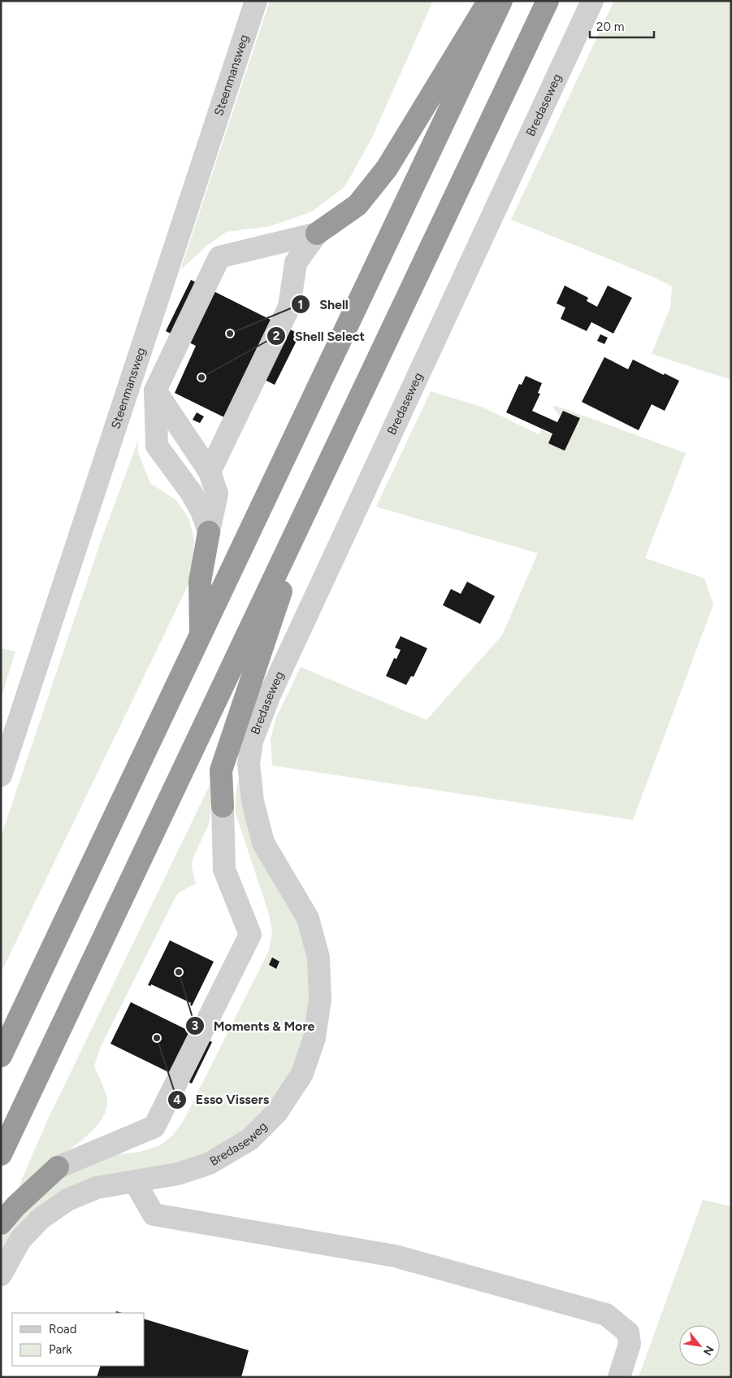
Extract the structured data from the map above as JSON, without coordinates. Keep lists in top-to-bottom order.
{
  "streets": {
    "street": ["Steenmansweg", "Bredaseweg"]
  },
  "places": [
    "Shell",
    "Shell Select",
    "Moments & More",
    "Esso Vissers"
  ],
  "legend": ["Road", "Park"],
  "scale_bar": "20 m",
  "north": "bottom right"
}
